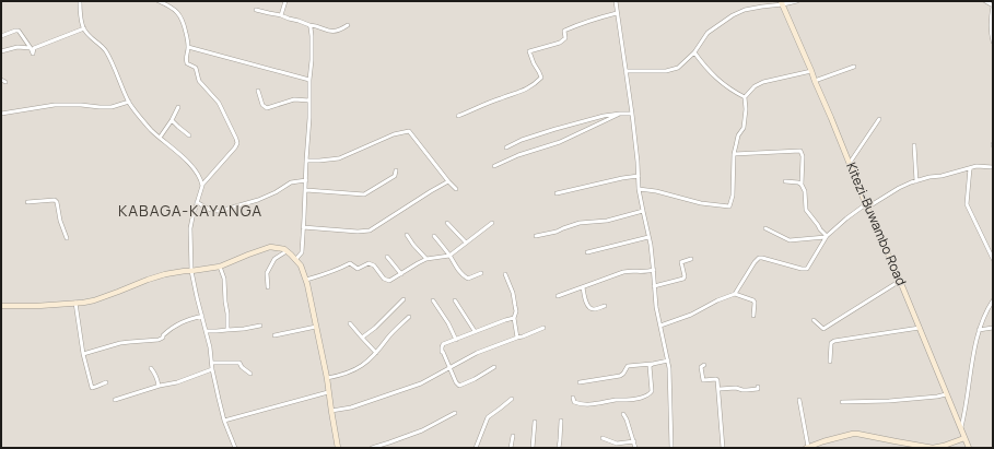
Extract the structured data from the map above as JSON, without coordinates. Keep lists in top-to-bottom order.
{
  "streets": {
    "street": ["Kitezi-Buwambo Road"]
  },
  "districts": ["KABAGA-KAYANGA"]
}
